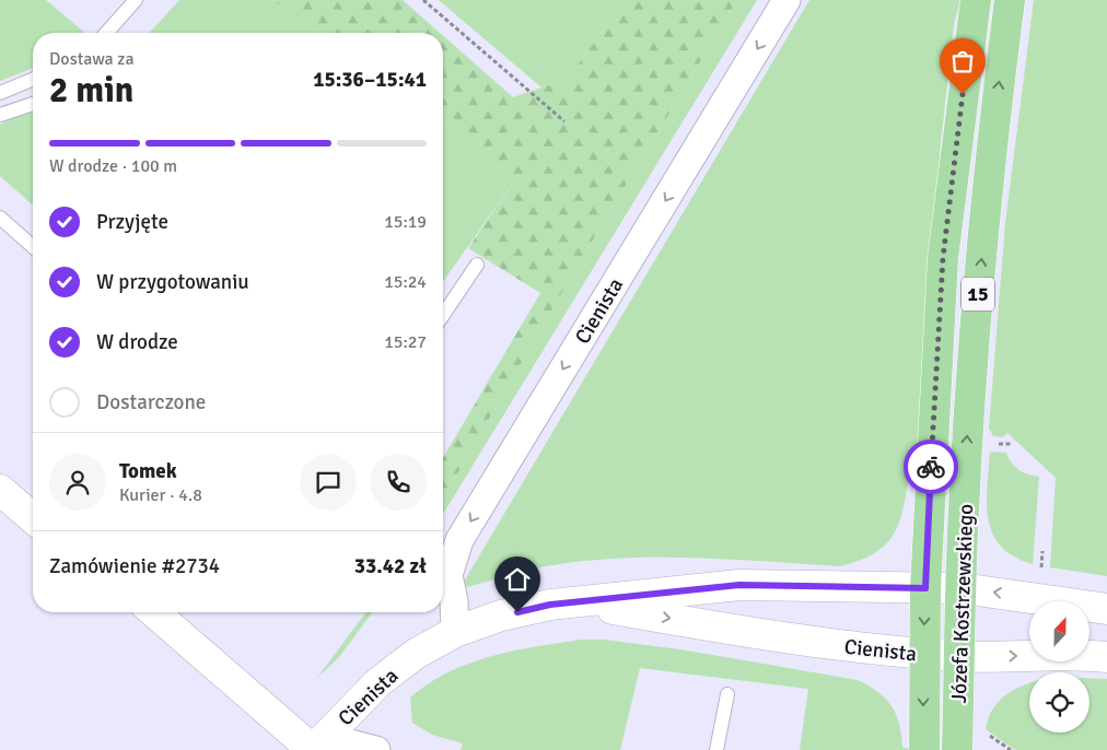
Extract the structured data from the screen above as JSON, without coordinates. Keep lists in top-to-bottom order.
{
  "streets": {
    "main road": ["15", "Józefa Kostrzewskiego"],
    "street": ["Cienista"]
  },
  "crossings": [
    ["Cienista", "Józefa Kostrzewskiego"]
  ],
  "north": "top",
  "page": {
    "heading": ["2 min", "Dostawa za", "15:36–15:41"],
    "panel": [
      "Tomek",
      "Kurier · 4.8",
      "Zamówienie #2734",
      "33.42 zł"
    ],
    "bar": "W drodze · 100 m",
    "list": [
      ["Przyjęte", "15:19"],
      ["W przygotowaniu", "15:24"],
      ["W drodze", "15:27"],
      "Dostarczone"
    ]
  }
}
